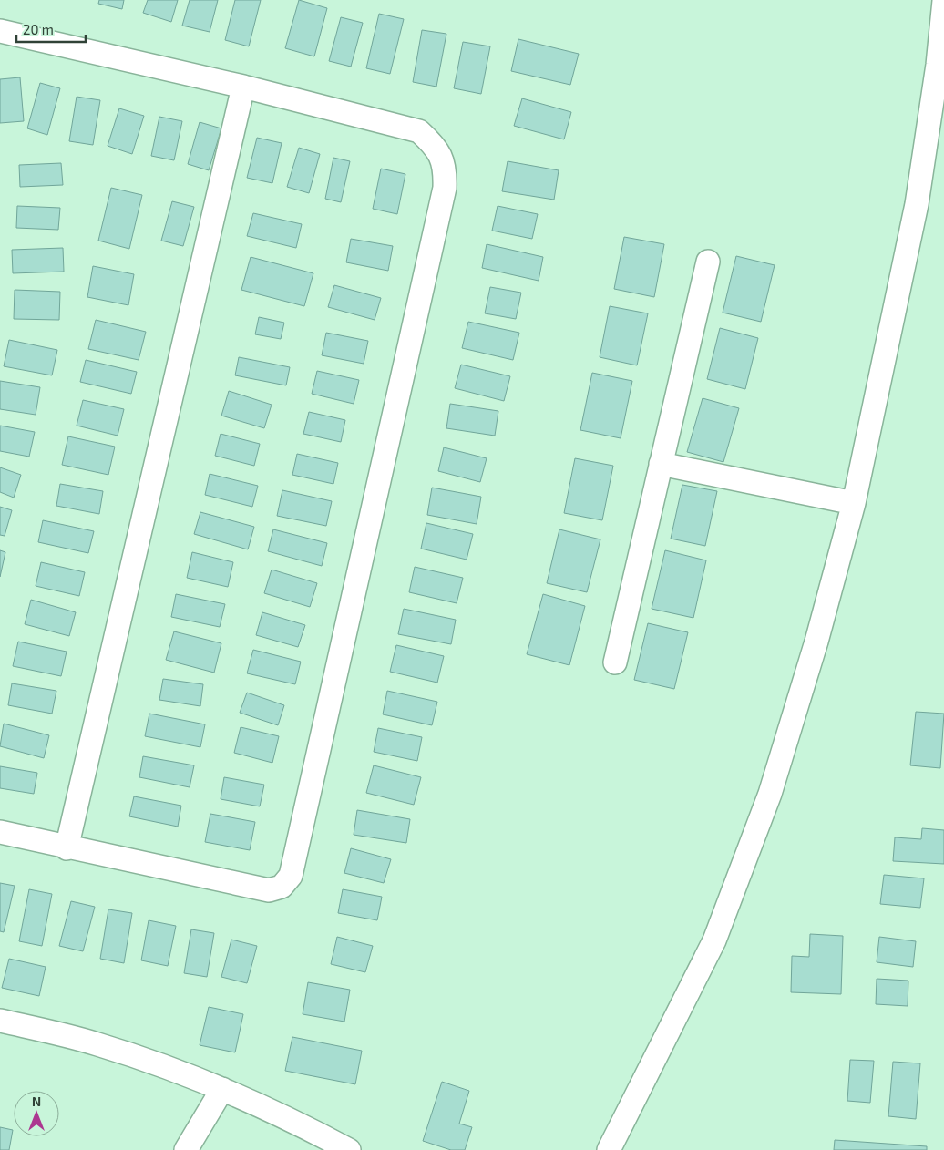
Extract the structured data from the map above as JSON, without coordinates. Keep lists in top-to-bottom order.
{
  "scale_bar": "20 m",
  "north": "top"
}
